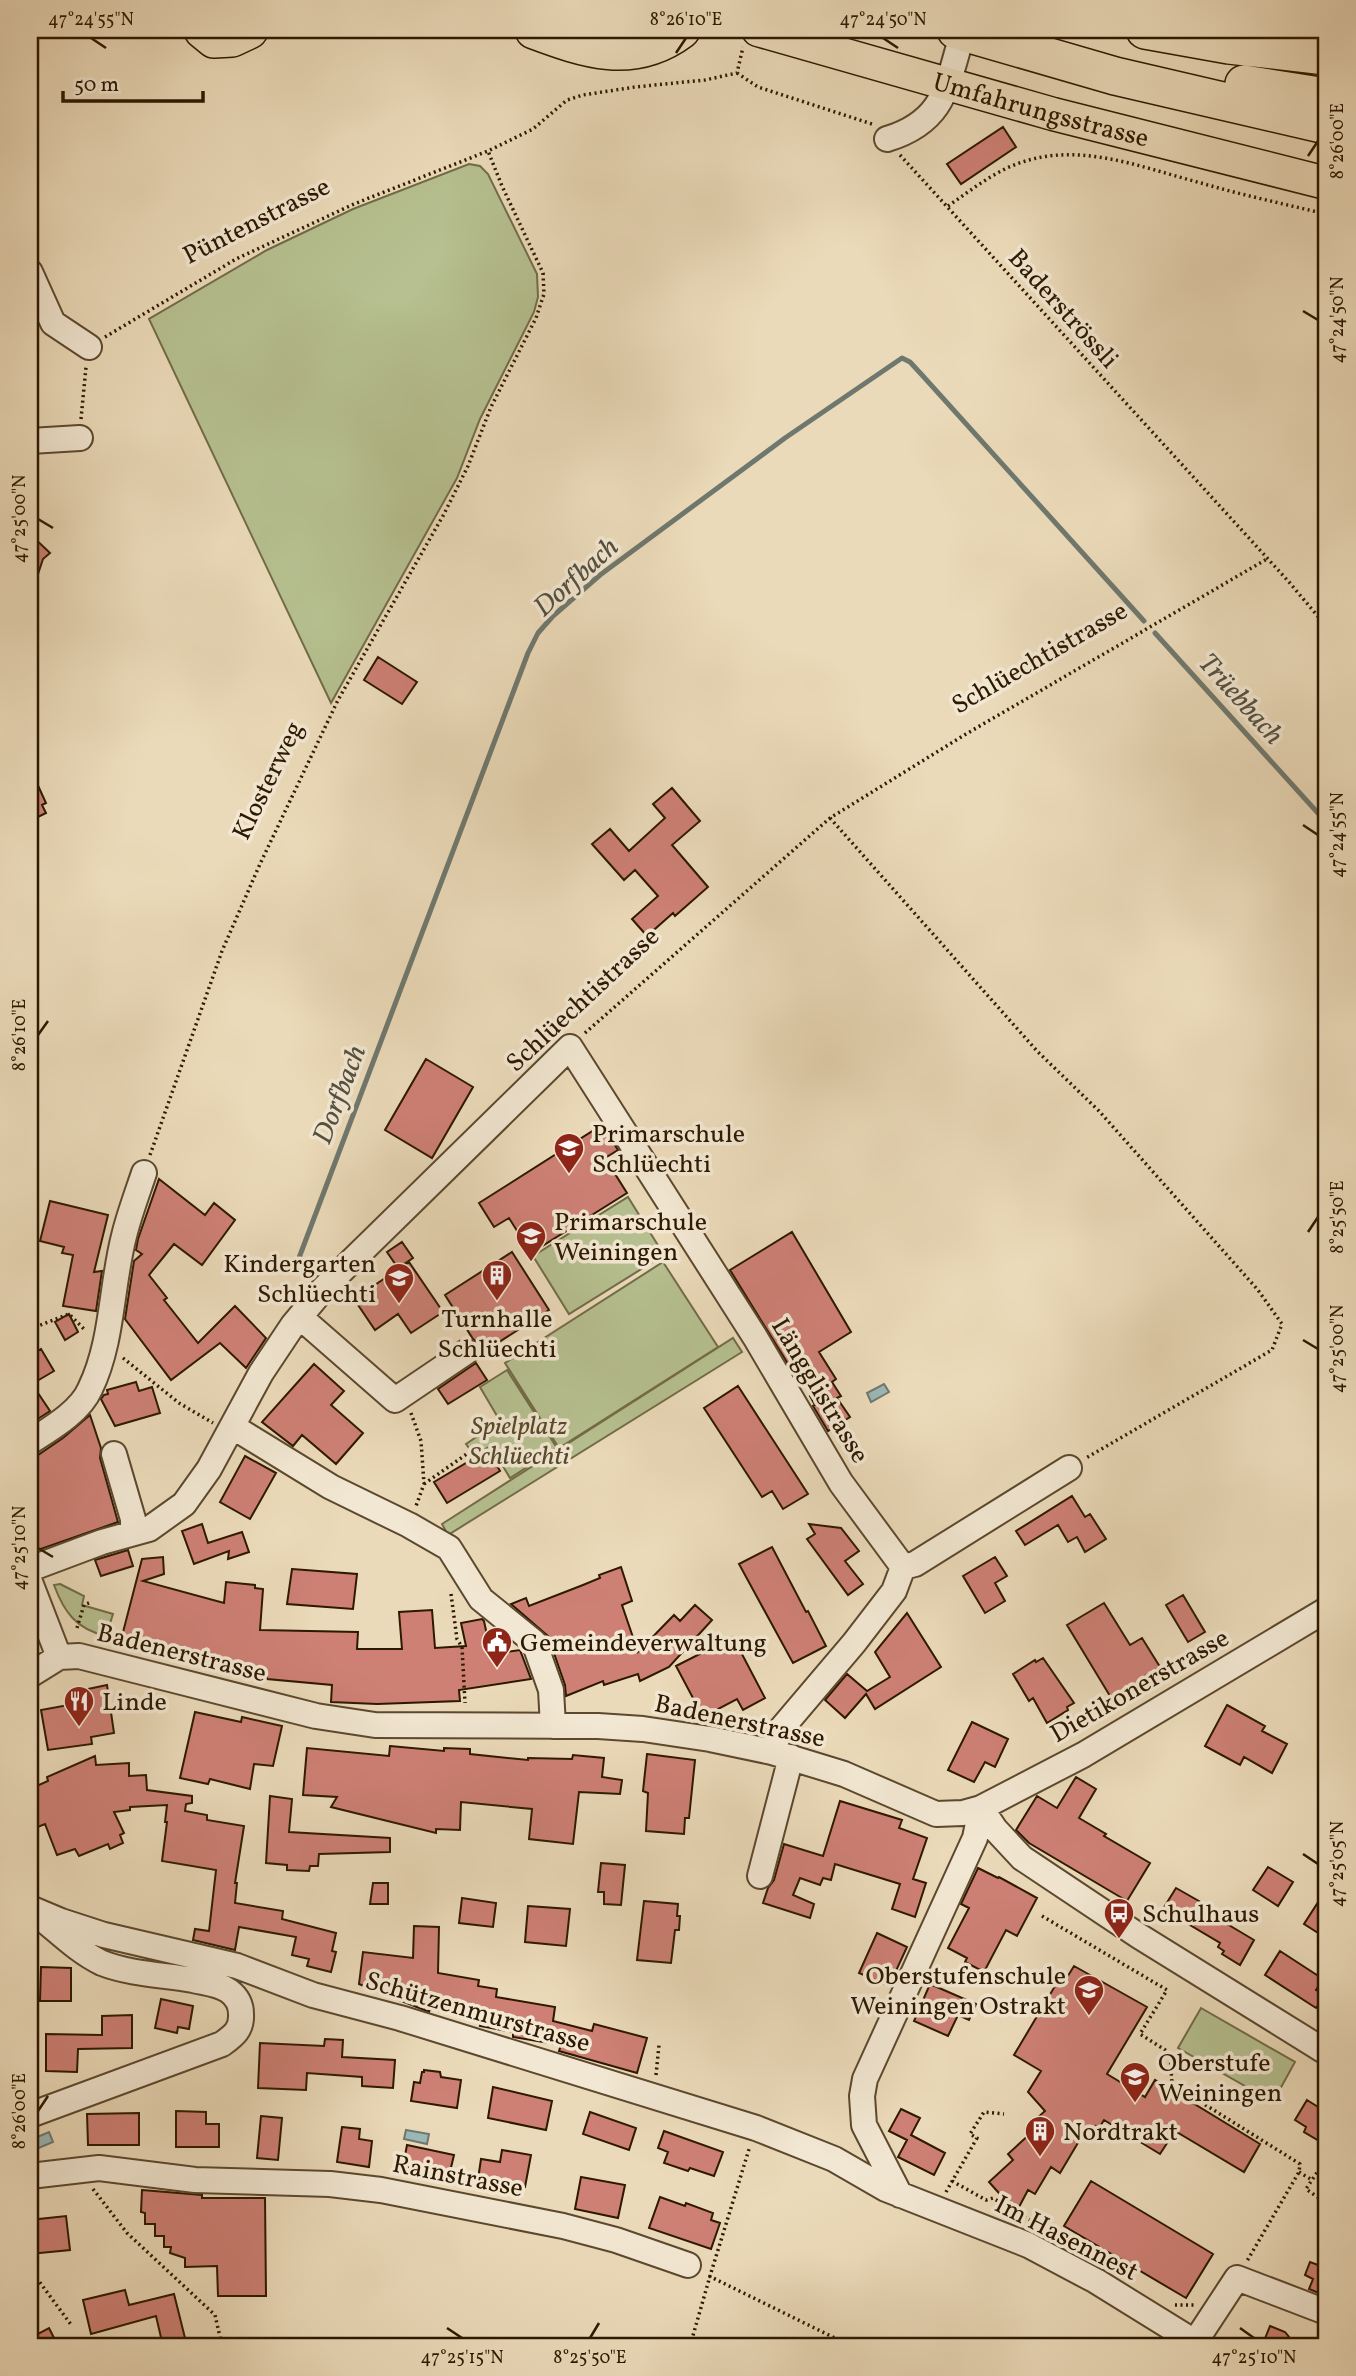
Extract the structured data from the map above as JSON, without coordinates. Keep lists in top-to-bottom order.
{
  "streets": {
    "main road": ["Umfahrungsstrasse"],
    "street": [
      "Schlüechtistrasse",
      "Längglistrasse",
      "Badenerstrasse",
      "Dietikonerstrasse",
      "Schützenmurstrasse",
      "Rainstrasse",
      "Im Hasennest"
    ],
    "path": ["Püntenstrasse", "Baderströssli", "Klosterweg"]
  },
  "crossings": [
    ["Püntenstrasse", "Baderströssli"],
    ["Püntenstrasse", "Klosterweg"],
    ["Baderströssli", "Schlüechtistrasse"],
    ["Schlüechtistrasse", "Längglistrasse"],
    ["Badenerstrasse", "Dietikonerstrasse"],
    ["Schützenmurstrasse", "Im Hasennest"]
  ],
  "water": ["Dorfbach", "Trüebbach"],
  "parks": ["Spielplatz Schlüechti"],
  "places": {
    "school or university": [
      "Primarschule Schlüechti",
      "Primarschule Weiningen",
      "Kindergarten Schlüechti",
      "Oberstufenschule Weiningen Ostrakt",
      "Oberstufe Weiningen"
    ],
    "building": ["Turnhalle Schlüechti", "Nordtrakt"],
    "public building": ["Gemeindeverwaltung"],
    "restaurant": ["Linde"],
    "bus stop": ["Schulhaus"]
  },
  "scale_bar": "50 m",
  "coordinates": [
    "47°24'55\"N",
    "8°26'10\"E",
    "47°24'50\"N",
    "8°26'00\"E",
    "47°25'00\"N",
    "8°25'50\"E",
    "47°25'10\"N",
    "47°25'05\"N",
    "47°25'15\"N"
  ]
}
